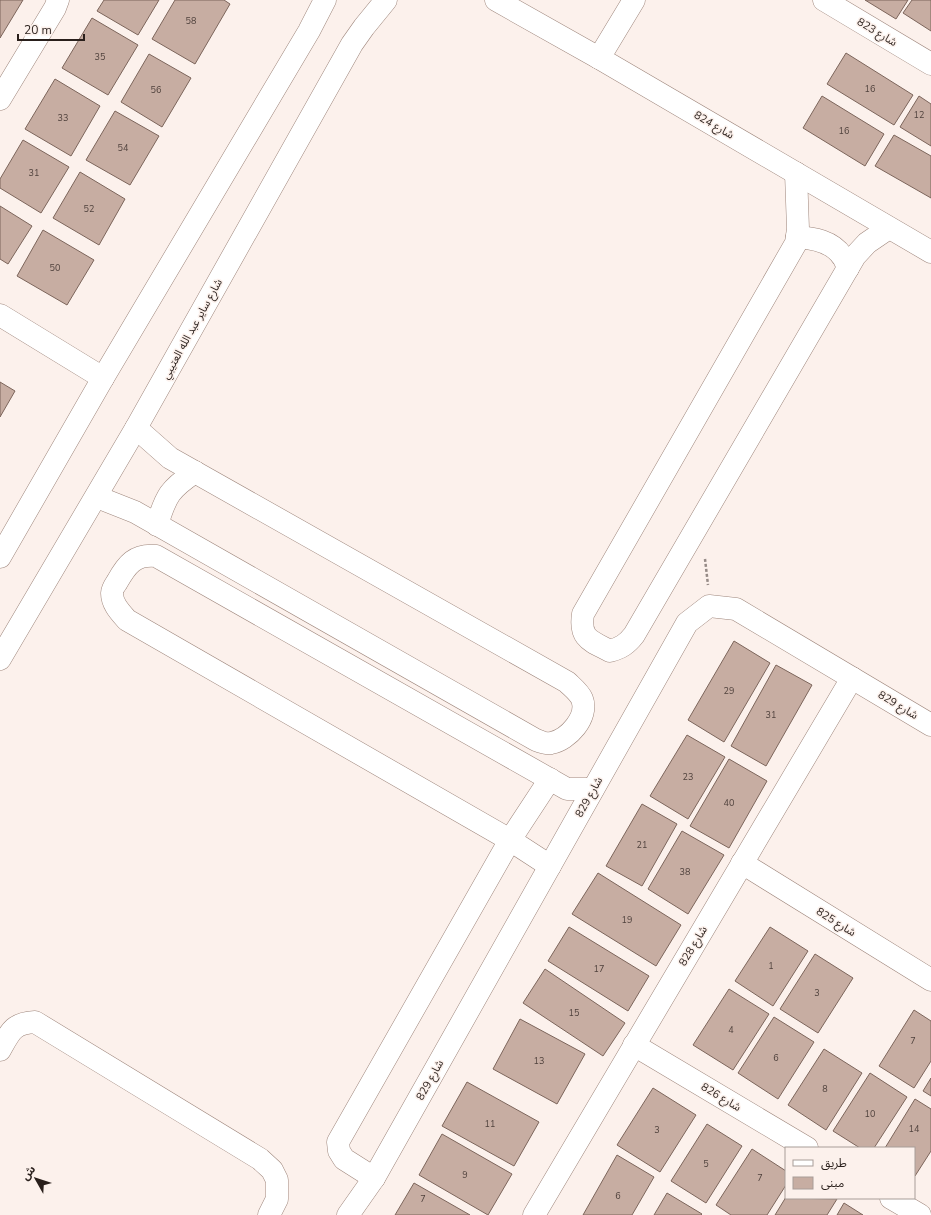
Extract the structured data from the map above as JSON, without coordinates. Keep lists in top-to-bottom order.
{
  "streets": {
    "street": [
      "شارع 823",
      "شارع 824",
      "شارع ساير عبد الله العتيبي",
      "شارع 829",
      "شارع 825",
      "شارع 828",
      "شارع 826"
    ]
  },
  "crossings": [
    ["شارع 829", "شارع 828"],
    ["شارع 825", "شارع 828"],
    ["شارع 828", "شارع 826"]
  ],
  "house_numbers": [
    "58",
    "35",
    "16",
    "56",
    "12",
    "33",
    "16",
    "54",
    "31",
    "52",
    "50",
    "29",
    "31",
    "23",
    "40",
    "21",
    "38",
    "19",
    "1",
    "17",
    "3",
    "15",
    "4",
    "7",
    "6",
    "13",
    "8",
    "10",
    "11",
    "14",
    "3",
    "5",
    "9",
    "7",
    "6",
    "7"
  ],
  "legend": ["طريق", "مبنى"],
  "scale_bar": "20 m",
  "north": "top left"
}
